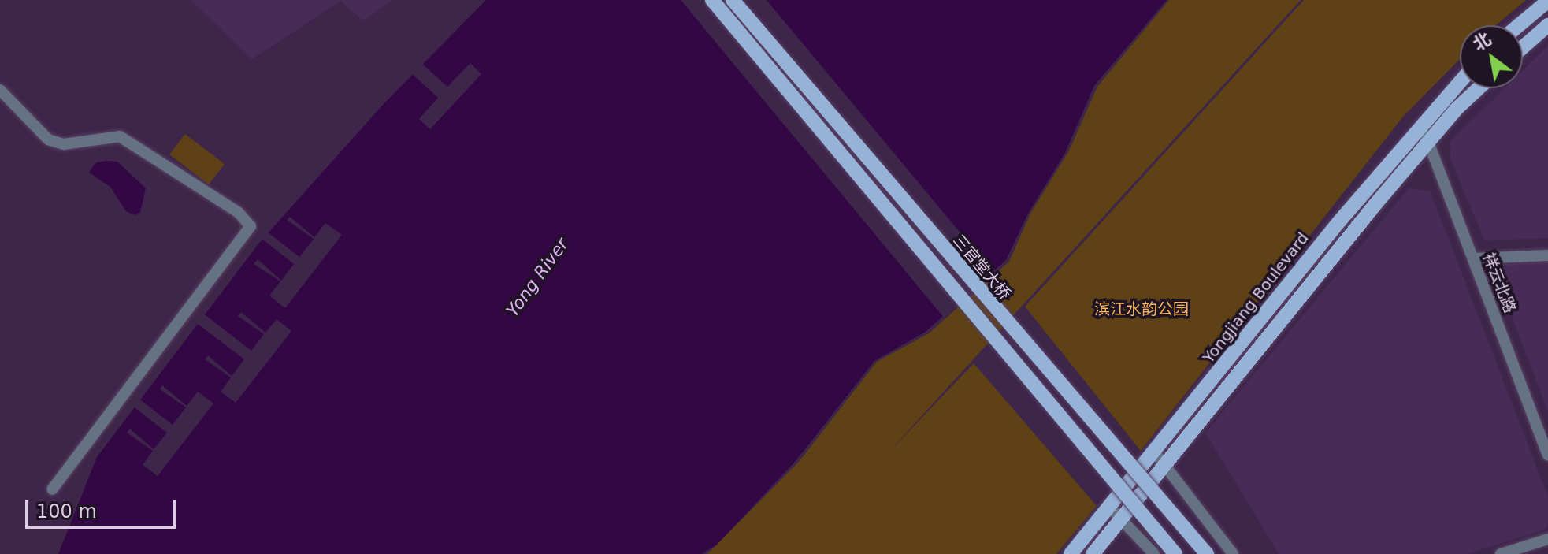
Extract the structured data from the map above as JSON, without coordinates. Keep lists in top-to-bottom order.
{
  "streets": {
    "main road": ["三官堂大桥", "Yongjiang Boulevard"],
    "street": ["祥云北路"]
  },
  "crossings": [
    ["祥云北路", "Yongjiang Boulevard"]
  ],
  "water": ["Yong River"],
  "parks": ["滨江水韵公园"],
  "scale_bar": "100 m",
  "north": "top left"
}
